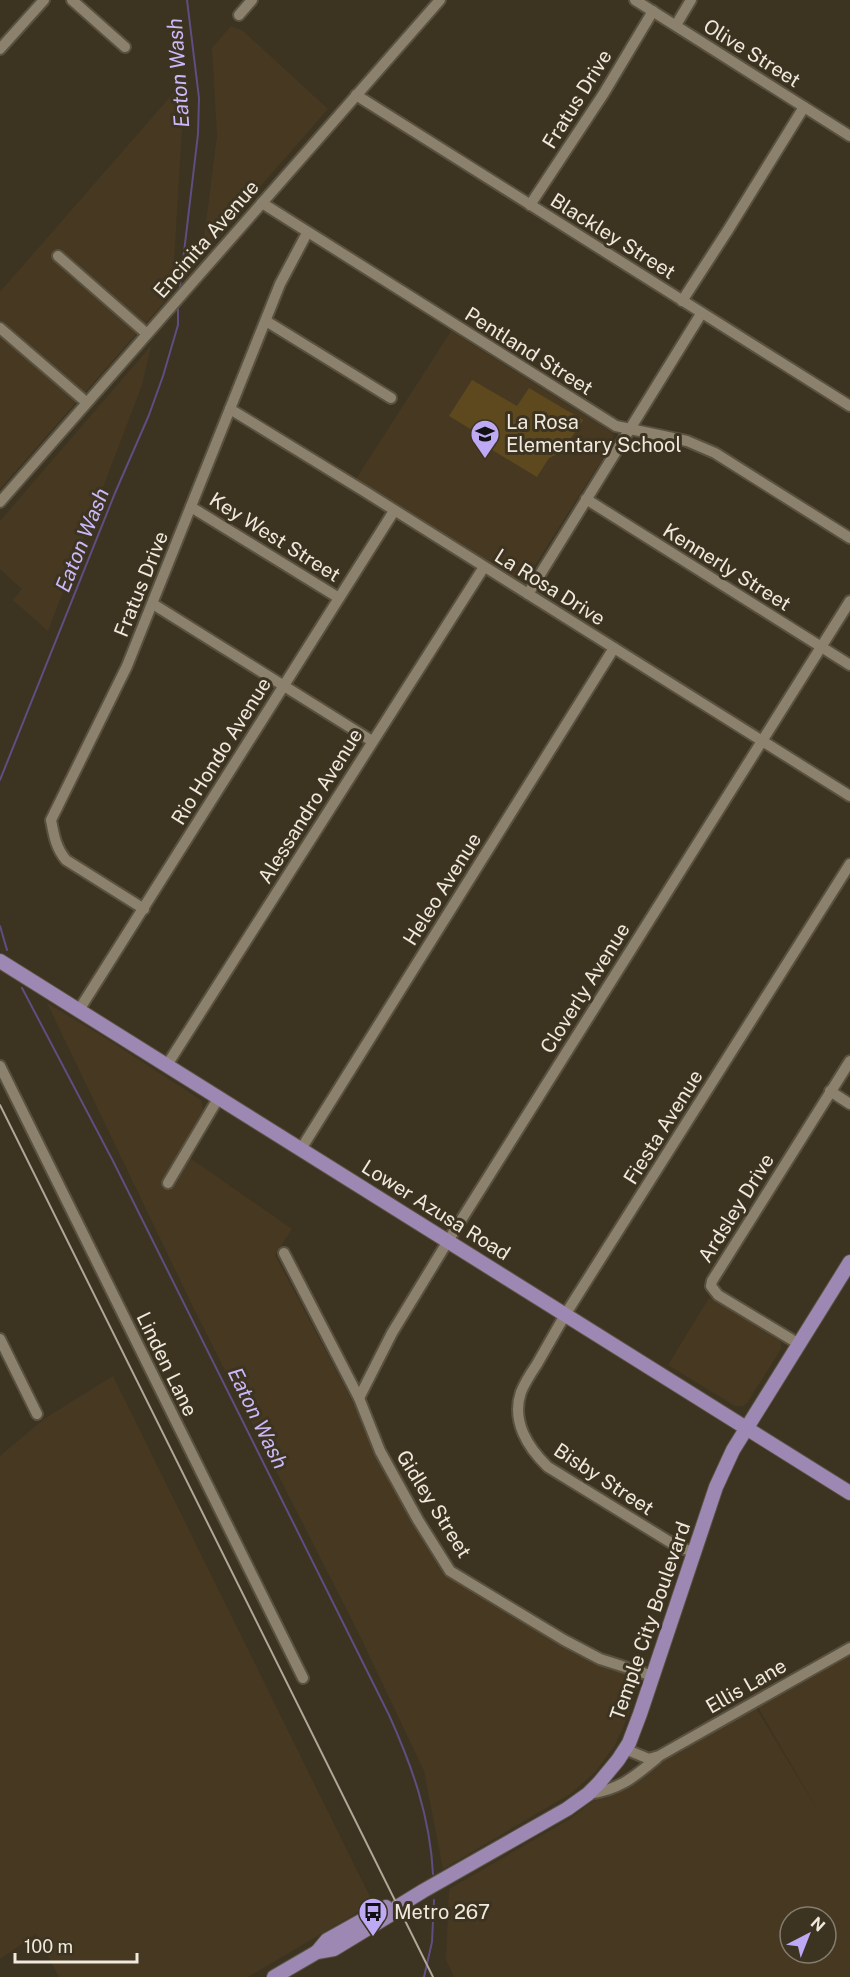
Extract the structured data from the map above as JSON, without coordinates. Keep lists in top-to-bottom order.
{
  "streets": {
    "main road": ["Lower Azusa Road", "Temple City Boulevard"],
    "street": [
      "Olive Street",
      "Fratus Drive",
      "Blackley Street",
      "Encinita Avenue",
      "Pentland Street",
      "Key West Street",
      "Kennerly Street",
      "La Rosa Drive",
      "Rio Hondo Avenue",
      "Alessandro Avenue",
      "Heleo Avenue",
      "Cloverly Avenue",
      "Fiesta Avenue",
      "Ardsley Drive",
      "Linden Lane",
      "Bisby Street",
      "Gidley Street",
      "Ellis Lane"
    ]
  },
  "crossings": [
    ["Olive Street", "Fratus Drive"],
    ["Fratus Drive", "Blackley Street"],
    ["Fratus Drive", "Pentland Street"],
    ["Fratus Drive", "Key West Street"],
    ["Fratus Drive", "La Rosa Drive"],
    ["Fratus Drive", "Rio Hondo Avenue"],
    ["Blackley Street", "Encinita Avenue"],
    ["Encinita Avenue", "Pentland Street"],
    ["Key West Street", "Rio Hondo Avenue"],
    ["Kennerly Street", "Cloverly Avenue"],
    ["La Rosa Drive", "Rio Hondo Avenue"],
    ["La Rosa Drive", "Alessandro Avenue"],
    ["La Rosa Drive", "Heleo Avenue"],
    ["La Rosa Drive", "Cloverly Avenue"],
    ["Rio Hondo Avenue", "Lower Azusa Road"],
    ["Alessandro Avenue", "Lower Azusa Road"],
    ["Heleo Avenue", "Lower Azusa Road"],
    ["Cloverly Avenue", "Lower Azusa Road"],
    ["Cloverly Avenue", "Gidley Street"],
    ["Fiesta Avenue", "Lower Azusa Road"],
    ["Fiesta Avenue", "Bisby Street"],
    ["Ardsley Drive", "Temple City Boulevard"],
    ["Lower Azusa Road", "Temple City Boulevard"],
    ["Bisby Street", "Temple City Boulevard"],
    ["Gidley Street", "Temple City Boulevard"],
    ["Temple City Boulevard", "Ellis Lane"]
  ],
  "water": ["Eaton Wash"],
  "places": {
    "school or university": ["La Rosa Elementary School"],
    "bus stop": ["Metro 267"]
  },
  "scale_bar": "100 m",
  "north": "top right"
}
